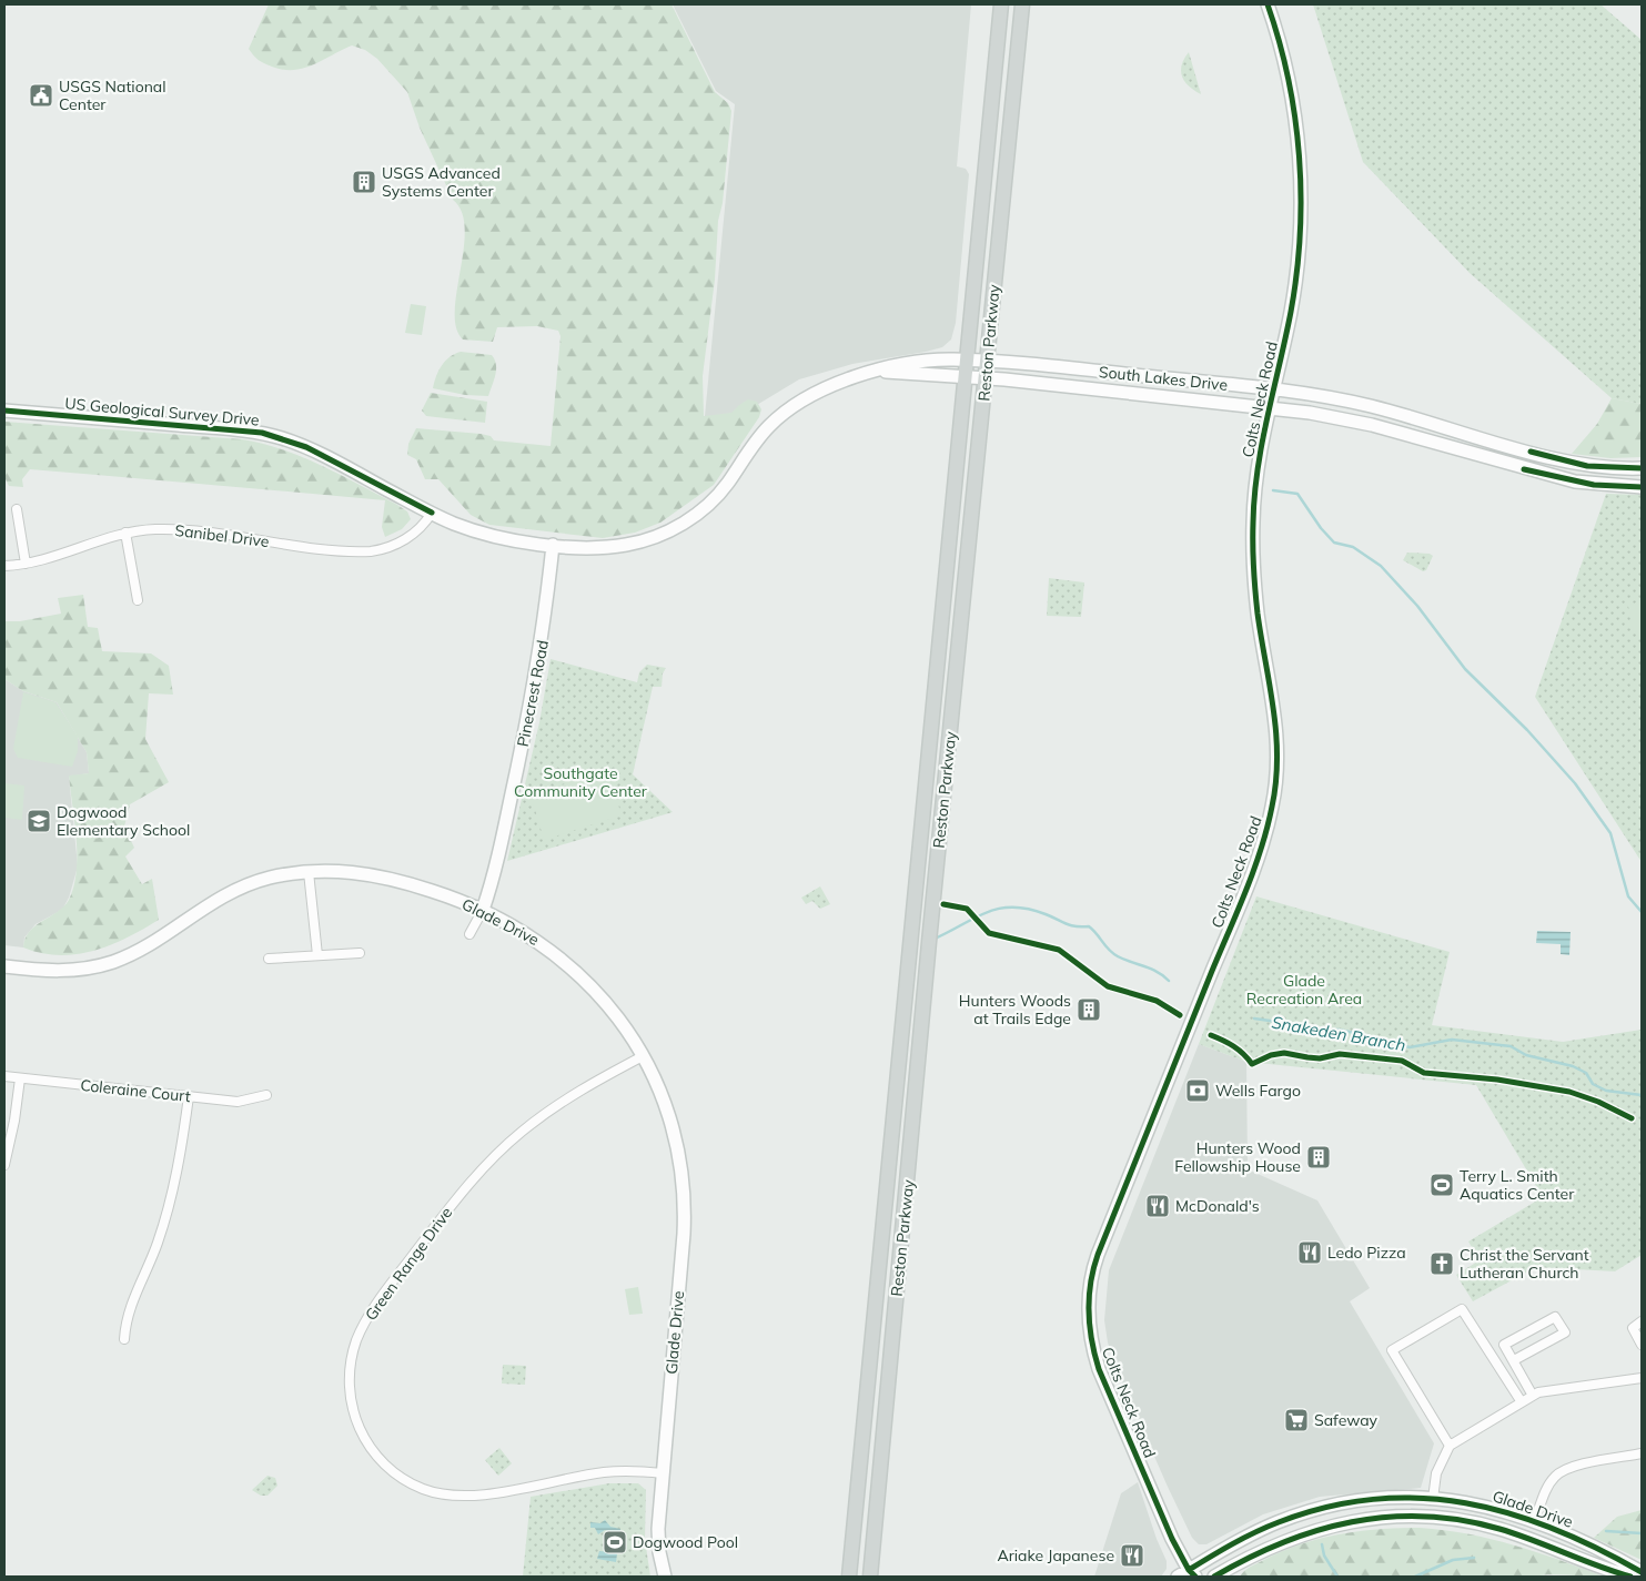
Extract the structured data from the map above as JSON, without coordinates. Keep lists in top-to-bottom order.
{
  "streets": {
    "main road": ["Reston Parkway"],
    "street": [
      "South Lakes Drive",
      "Colts Neck Road",
      "US Geological Survey Drive",
      "Sanibel Drive",
      "Pinecrest Road",
      "Glade Drive",
      "Coleraine Court",
      "Green Range Drive"
    ]
  },
  "crossings": [
    ["Reston Parkway", "South Lakes Drive"],
    ["South Lakes Drive", "Colts Neck Road"],
    ["South Lakes Drive", "US Geological Survey Drive"],
    ["South Lakes Drive", "Sanibel Drive"],
    ["South Lakes Drive", "Pinecrest Road"],
    ["Colts Neck Road", "Glade Drive"],
    ["US Geological Survey Drive", "Sanibel Drive"],
    ["Pinecrest Road", "Glade Drive"],
    ["Glade Drive", "Green Range Drive"]
  ],
  "water": ["Snakeden Branch"],
  "parks": ["Southgate Community Center", "Glade Recreation Area"],
  "places": {
    "public building": ["USGS National Center"],
    "building": ["USGS Advanced Systems Center", "Hunters Woods at Trails Edge", "Hunters Wood Fellowship House"],
    "school or university": ["Dogwood Elementary School"],
    "bank": ["Wells Fargo"],
    "sports": ["Terry L. Smith Aquatics Center", "Dogwood Pool"],
    "restaurant": ["McDonald's", "Ledo Pizza", "Ariake Japanese"],
    "church": ["Christ the Servant Lutheran Church"],
    "supermarket": ["Safeway"]
  }
}
